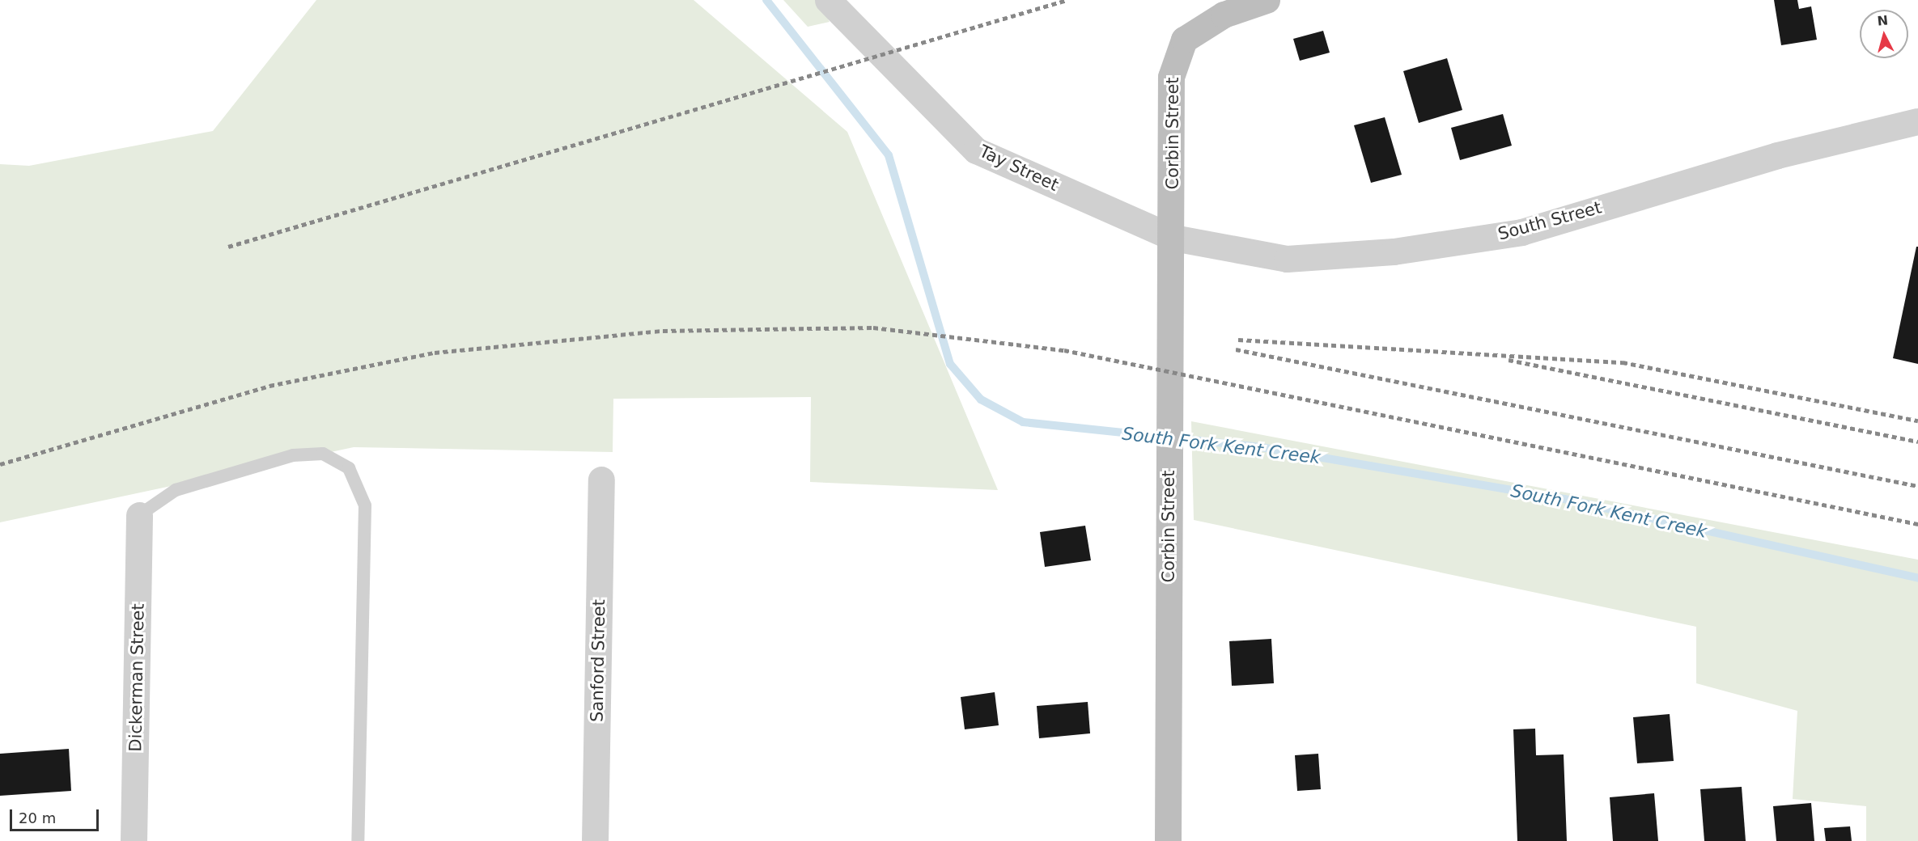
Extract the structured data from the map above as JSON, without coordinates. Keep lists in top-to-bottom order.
{
  "streets": {
    "street": [
      "Corbin Street",
      "Tay Street",
      "South Street",
      "Sanford Street",
      "Dickerman Street"
    ]
  },
  "crossings": [
    ["Corbin Street", "Tay Street"],
    ["Corbin Street", "South Street"],
    ["Tay Street", "South Street"]
  ],
  "water": ["South Fork Kent Creek"],
  "scale_bar": "20 m",
  "north": "top"
}
